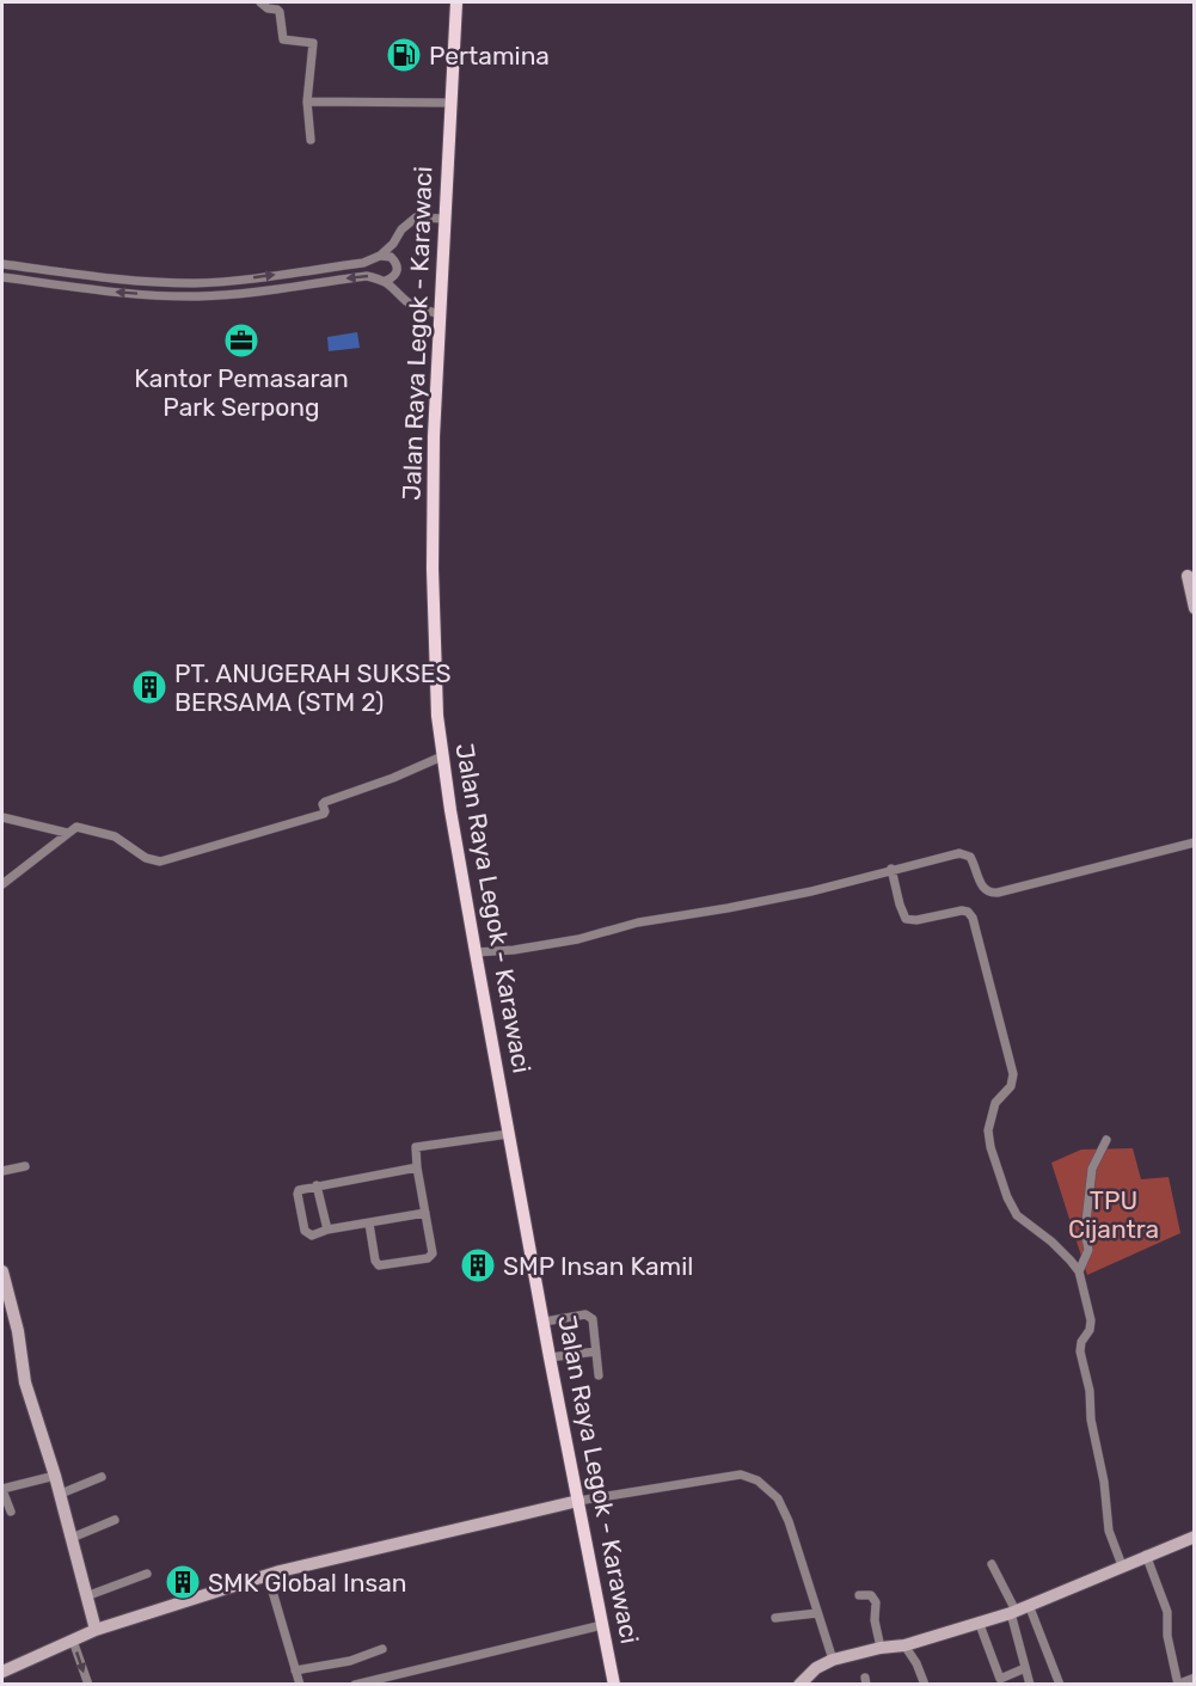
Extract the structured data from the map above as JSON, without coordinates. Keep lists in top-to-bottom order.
{
  "streets": {
    "main road": ["Jalan Raya Legok - Karawaci"]
  },
  "parks": ["TPU Cijantra"],
  "places": {
    "fuel station": ["Pertamina"],
    "office": ["Kantor Pemasaran Park Serpong"],
    "building": ["PT. ANUGERAH SUKSES BERSAMA (STM 2)", "SMP Insan Kamil", "SMK Global Insan"]
  }
}
